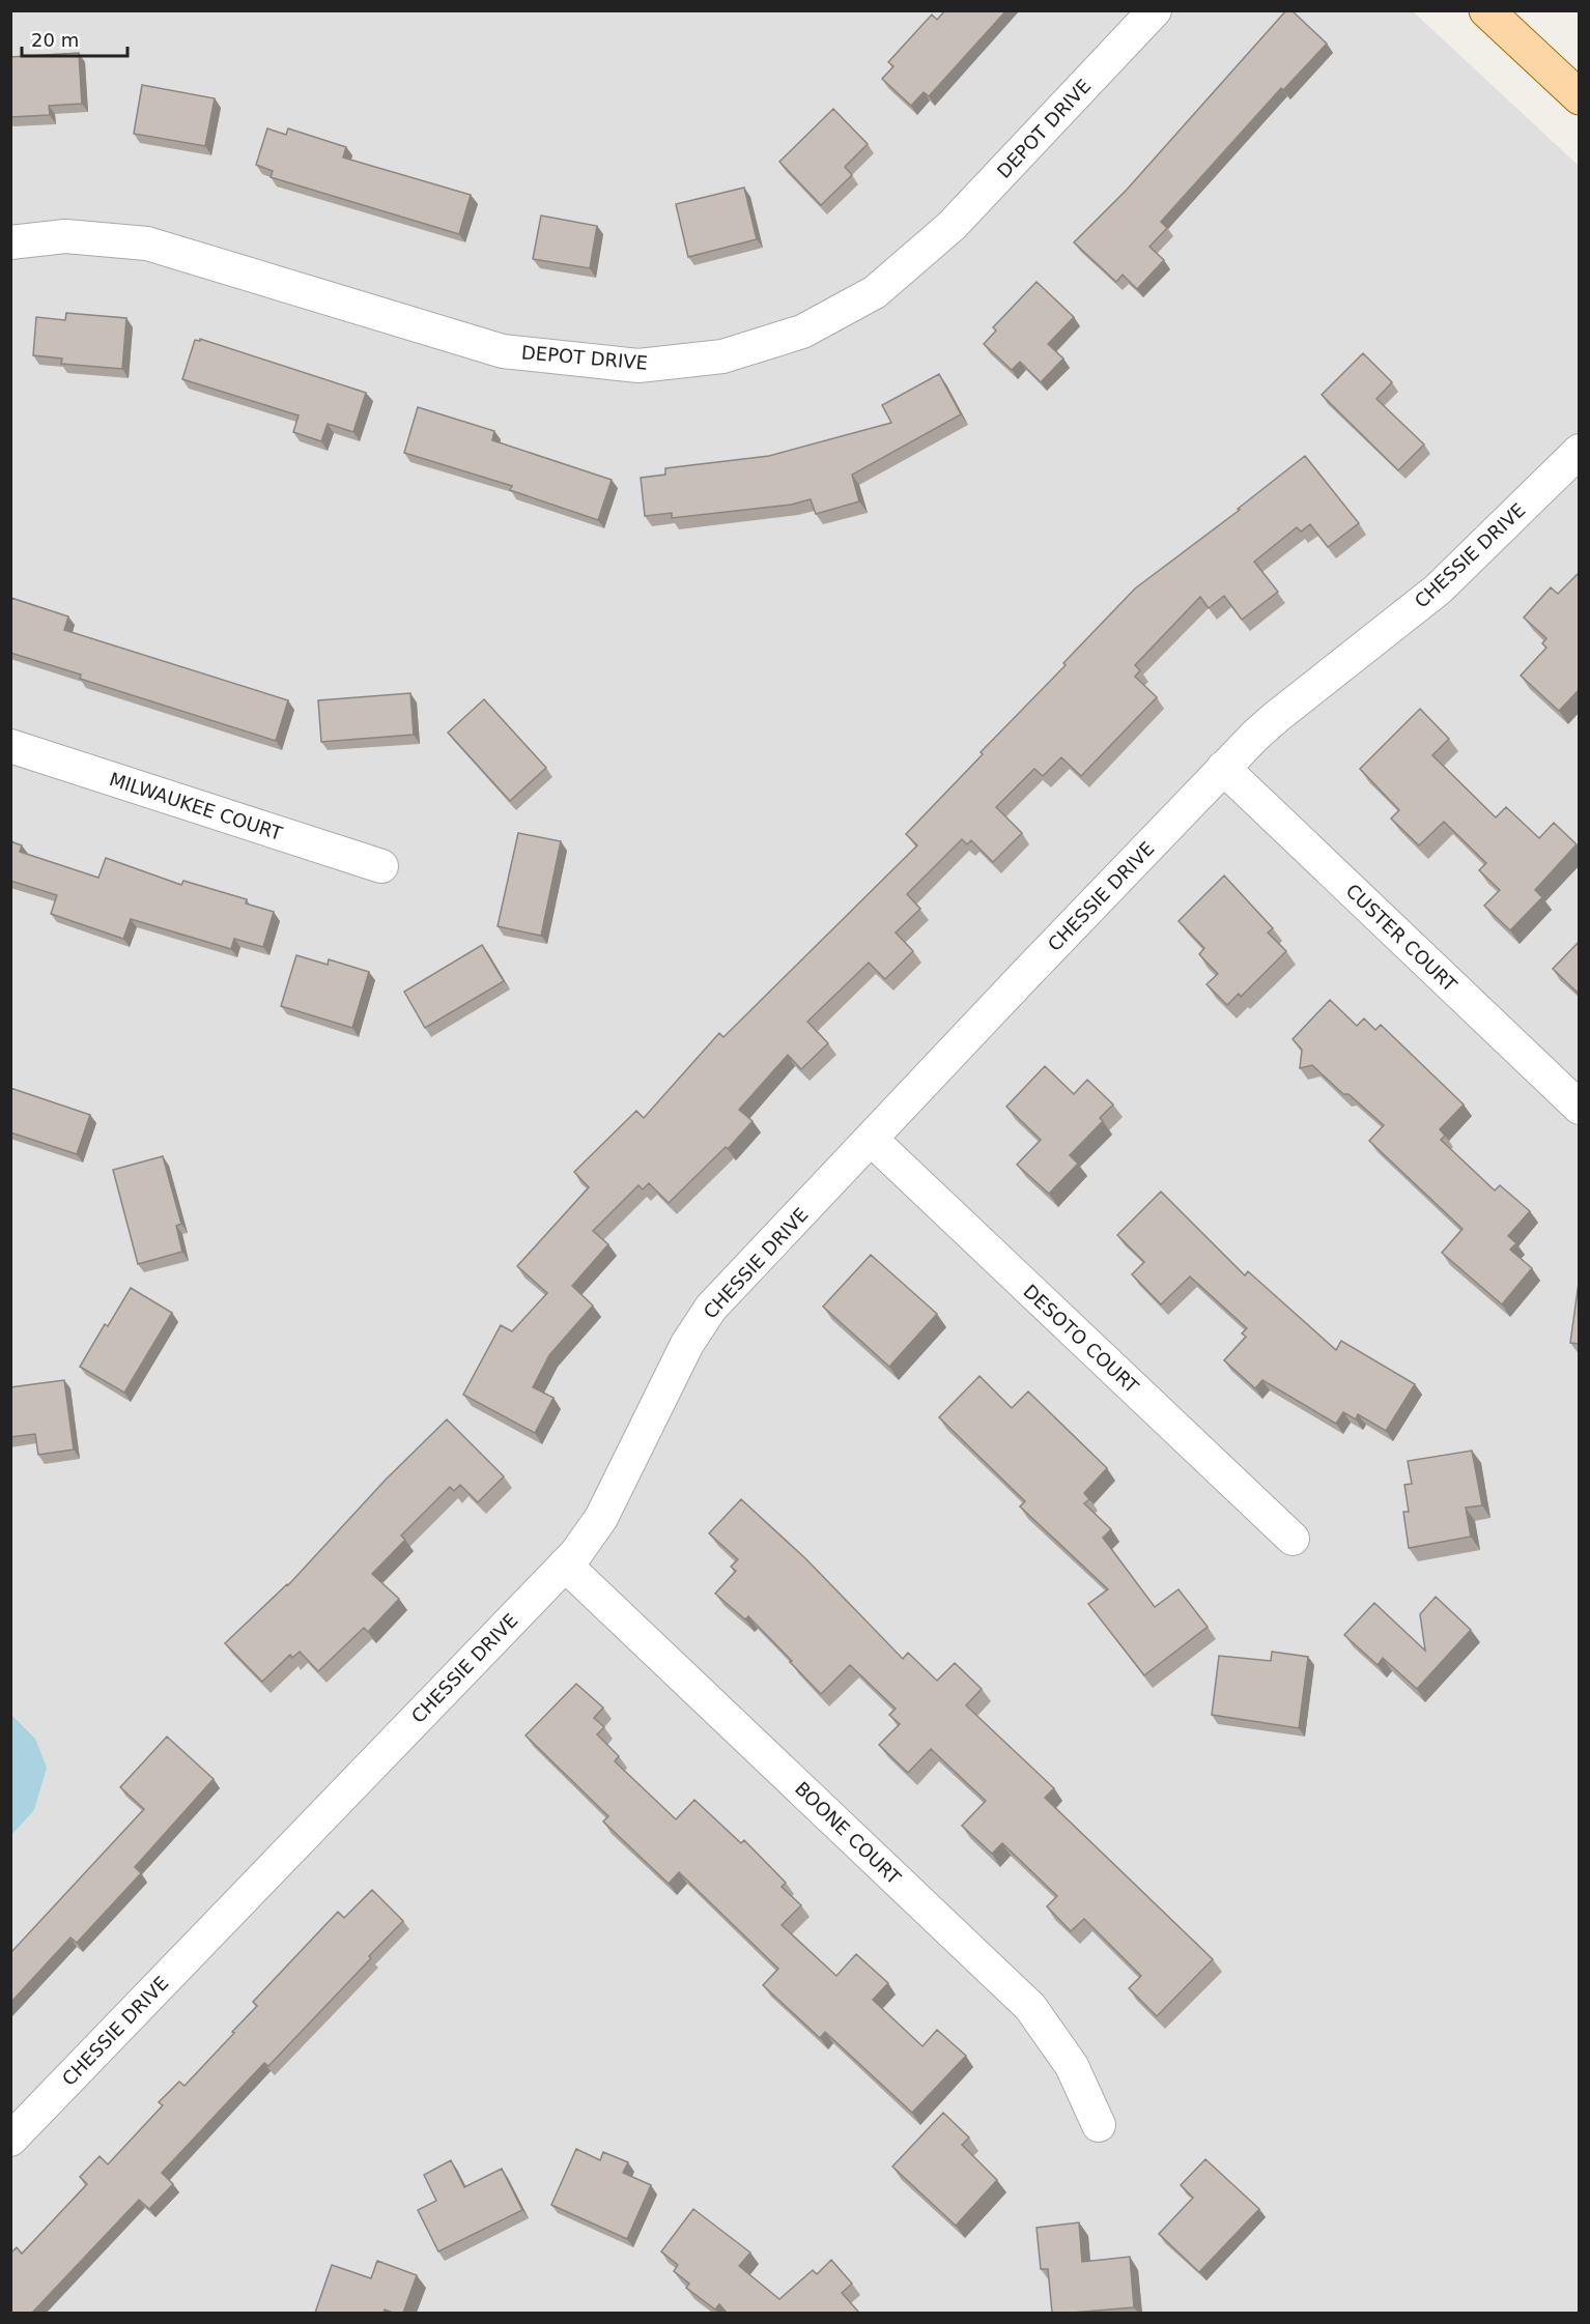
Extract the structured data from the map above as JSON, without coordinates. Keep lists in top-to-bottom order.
{
  "streets": {
    "street": [
      "DEPOT DRIVE",
      "CHESSIE DRIVE",
      "MILWAUKEE COURT",
      "CUSTER COURT",
      "DESOTO COURT",
      "BOONE COURT"
    ]
  },
  "crossings": [
    ["CHESSIE DRIVE", "CUSTER COURT"],
    ["CHESSIE DRIVE", "DESOTO COURT"],
    ["CHESSIE DRIVE", "BOONE COURT"]
  ],
  "scale_bar": "20 m"
}
